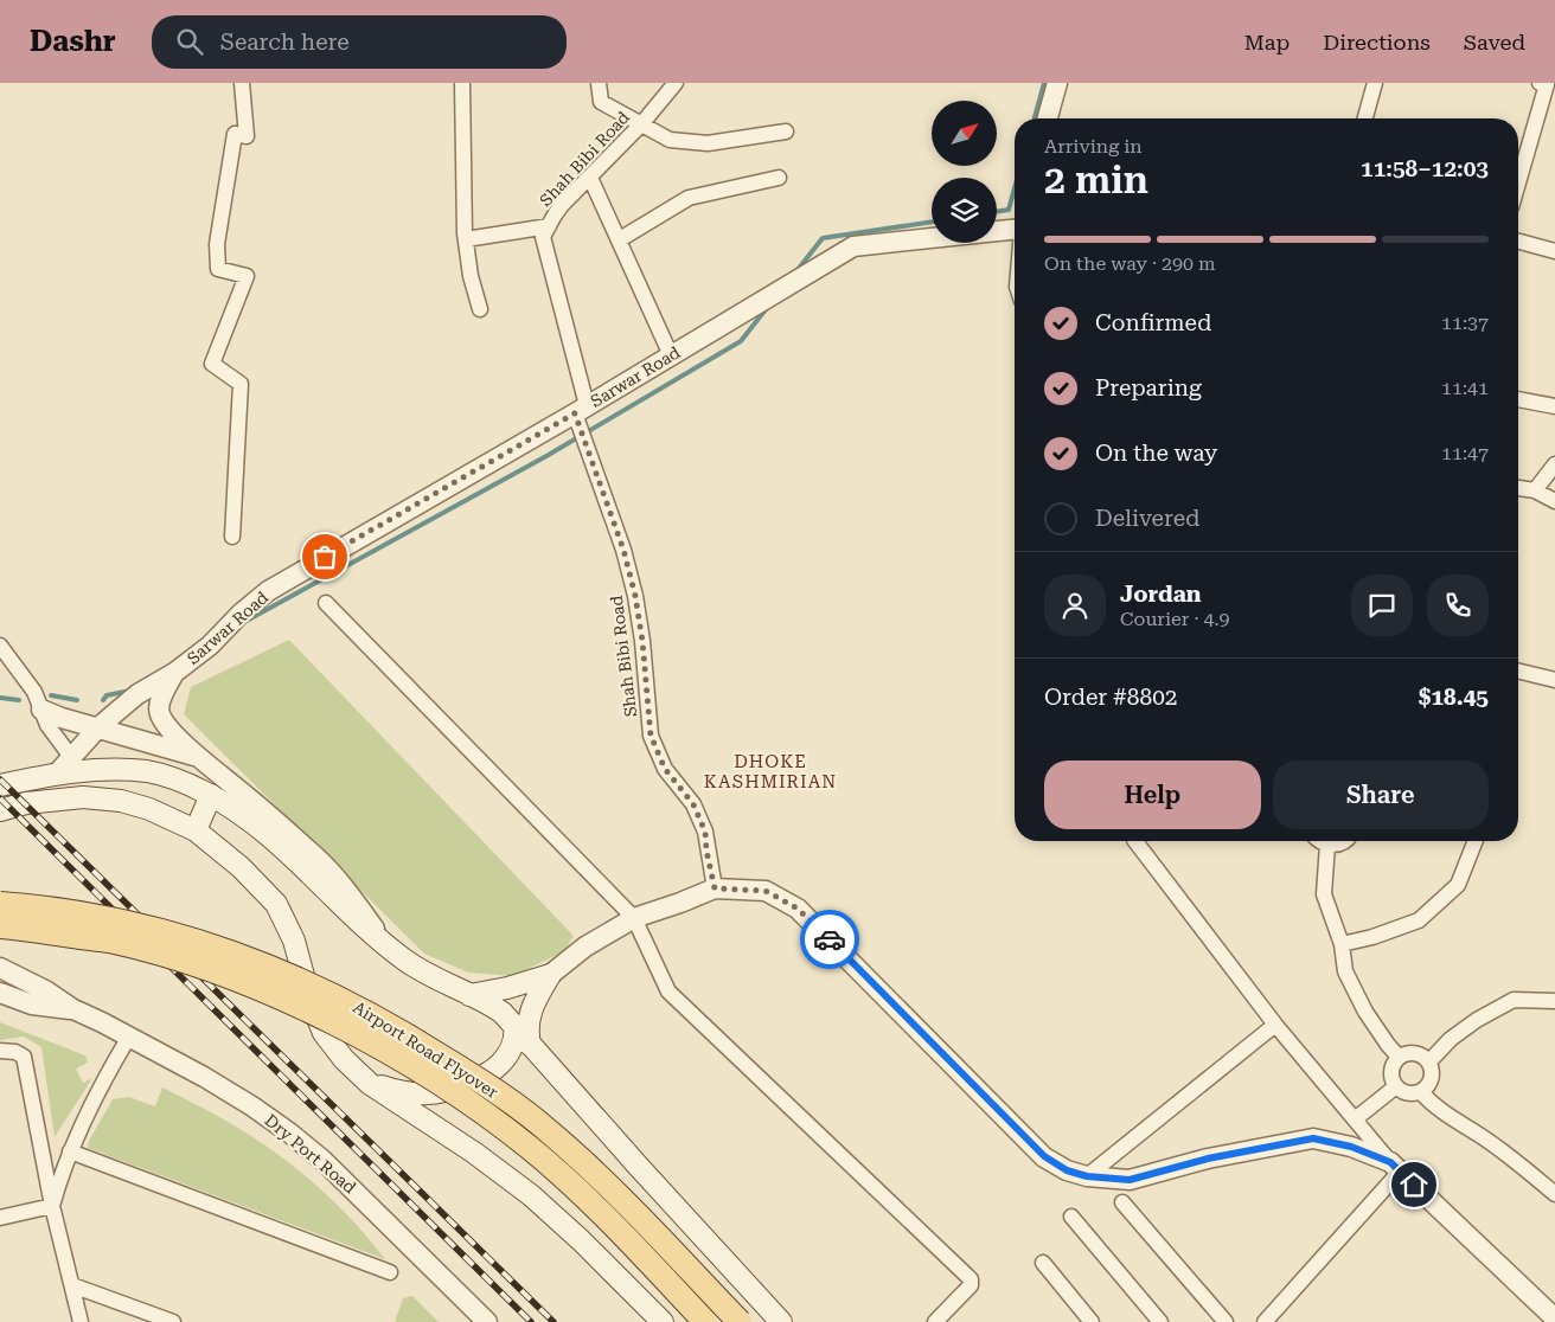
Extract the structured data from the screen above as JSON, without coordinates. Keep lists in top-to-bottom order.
{
  "streets": {
    "main road": ["Airport Road Flyover"],
    "street": ["Shah Bibi Road", "Sarwar Road", "Dry Port Road"]
  },
  "crossings": [
    ["Shah Bibi Road", "Sarwar Road"]
  ],
  "districts": ["DHOKE KASHMIRIAN"],
  "north": "top right",
  "page": {
    "header": "Dashr",
    "search": "Search here",
    "nav": ["Map", "Directions", "Saved"],
    "heading": ["2 min", "Arriving in", "11:58–12:03"],
    "panel": [
      "Jordan",
      "Courier · 4.9",
      "Order #8802",
      "$18.45"
    ],
    "bar": "On the way · 290 m",
    "list": [
      ["Confirmed", "11:37"],
      ["Preparing", "11:41"],
      ["On the way", "11:47"],
      "Delivered"
    ],
    "buttons": ["Help", "Share"]
  }
}
